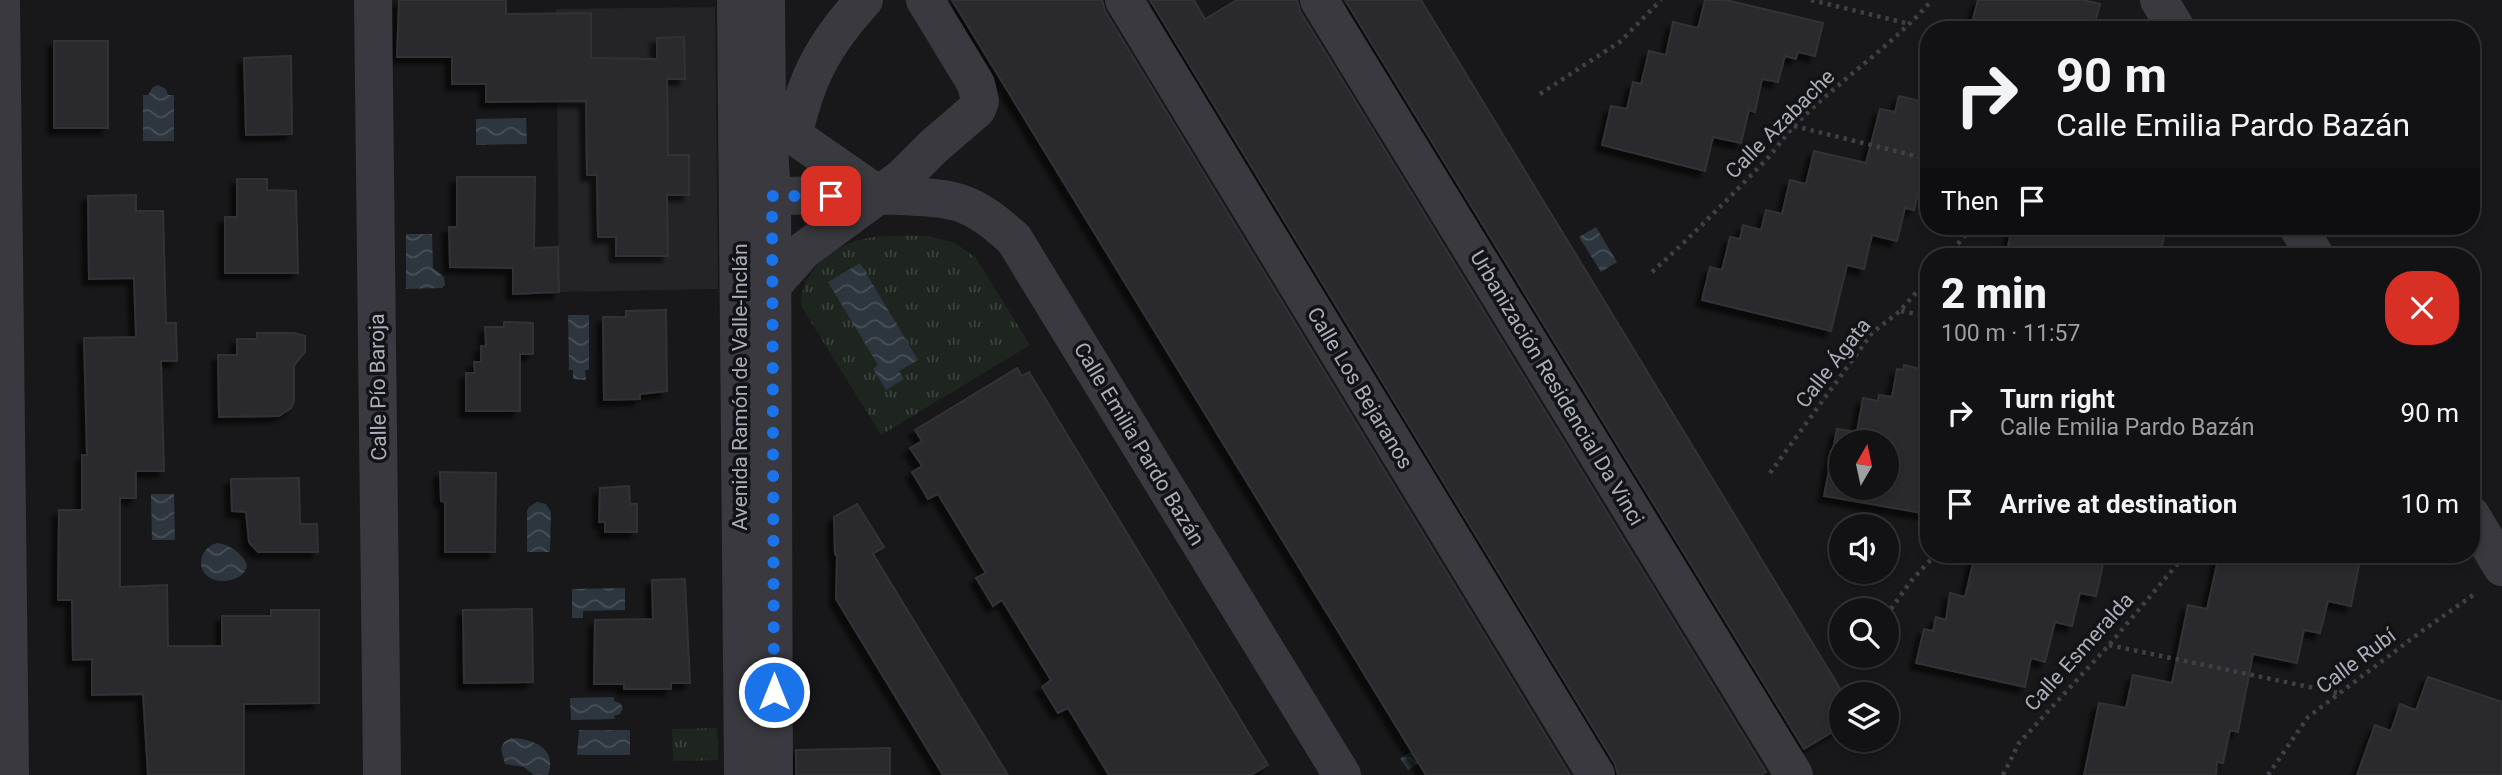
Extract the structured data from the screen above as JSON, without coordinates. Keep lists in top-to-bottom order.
{
  "streets": {
    "street": [
      "Calle Pío Baroja",
      "Avenida Ramón de Valle-Inclán",
      "Calle Los Bejaranos",
      "Urbanización Residencial Da Vinci",
      "Calle Emilia Pardo Bazán"
    ],
    "path": [
      "Calle Azabache",
      "Calle Ágata",
      "Calle Esmeralda",
      "Calle Rubí"
    ]
  },
  "crossings": [
    ["Avenida Ramón de Valle-Inclán", "Calle Emilia Pardo Bazán"]
  ],
  "north": "top",
  "page": {
    "turn": ["90 m", "Calle Emilia Pardo Bazán"],
    "then": "Then",
    "heading": ["2 min", "100 m · 11:57"],
    "list": [
      {
        "name": "Turn right",
        "note": "Calle Emilia Pardo Bazán",
        "value": "90 m"
      },
      {
        "name": "Arrive at destination",
        "value": "10 m"
      }
    ]
  }
}
